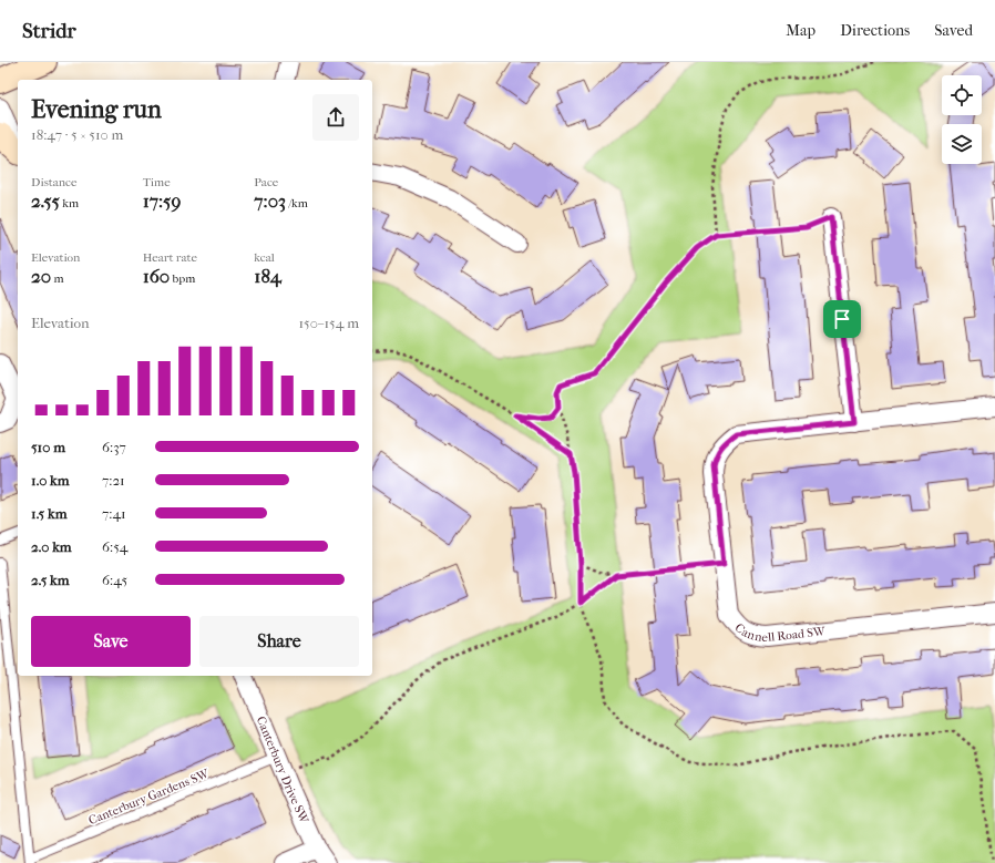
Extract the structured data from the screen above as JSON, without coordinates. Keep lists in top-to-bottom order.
{
  "streets": {
    "street": ["Cannell Road SW", "Canterbury Drive SW"],
    "lane": ["Canterbury Gardens SW"]
  },
  "crossings": [
    ["Canterbury Drive SW", "Canterbury Gardens SW"]
  ],
  "page": {
    "header": "Stridr",
    "nav": ["Map", "Directions", "Saved"],
    "heading": ["Evening run", "18:47 · 5 × 510 m"],
    "stats": [
      ["Distance", "2.55 km"],
      ["Time", "17:59"],
      ["Pace", "7:03 /km"],
      ["Elevation", "20 m"],
      ["Heart rate", "160 bpm"],
      ["kcal", "184"]
    ],
    "chart": ["Elevation", "150–154 m"],
    "list": [
      {
        "name": "510 m",
        "note": "6:37"
      },
      {
        "name": "1.0 km",
        "note": "7:21"
      },
      {
        "name": "1.5 km",
        "note": "7:41"
      },
      {
        "name": "2.0 km",
        "note": "6:54"
      },
      {
        "name": "2.5 km",
        "note": "6:45"
      }
    ],
    "buttons": ["Save", "Share"]
  }
}
